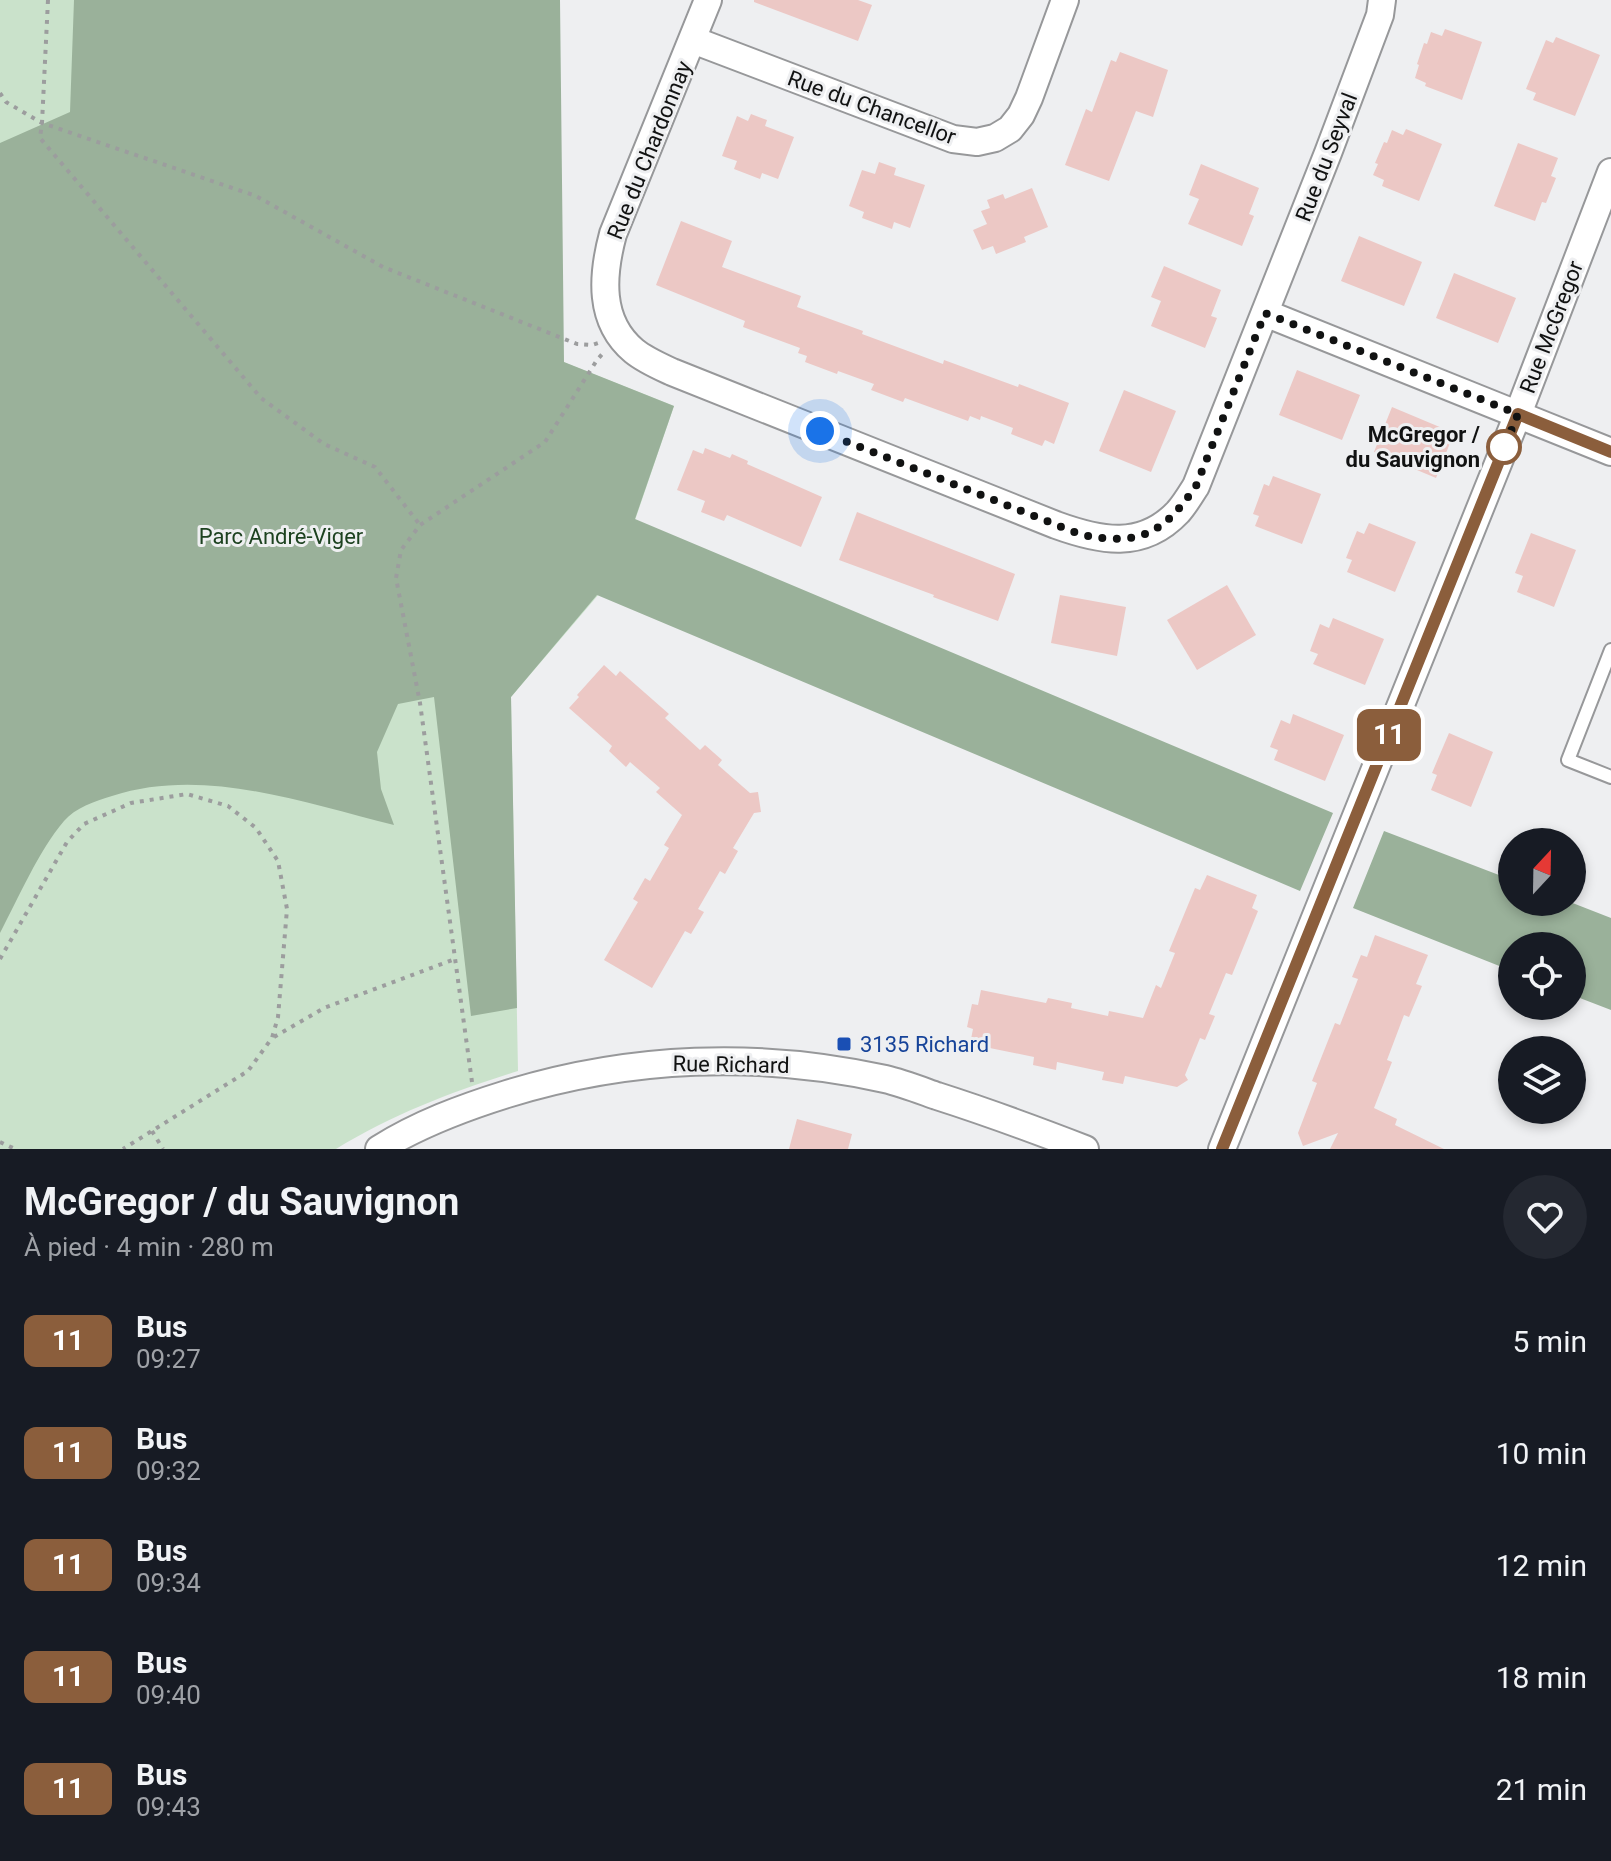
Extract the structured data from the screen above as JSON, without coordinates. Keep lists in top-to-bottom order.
{
  "streets": {
    "street": [
      "Rue du Chancellor",
      "Rue du Chardonnay",
      "Rue du Seyval",
      "Rue McGregor",
      "Rue Richard"
    ]
  },
  "crossings": [
    ["Rue du Chancellor", "Rue du Chardonnay"]
  ],
  "parks": ["Parc André-Viger"],
  "places": {
    "other": ["McGregor / du Sauvignon"],
    "transit": ["3135 Richard"]
  },
  "lines": ["bus line 11"],
  "north": "top",
  "page": {
    "on_map": "11",
    "heading": ["McGregor / du Sauvignon", "À pied · 4 min · 280 m"],
    "list": [
      {
        "mark": "11",
        "name": "Bus",
        "note": "09:27",
        "value": "5 min"
      },
      {
        "mark": "11",
        "name": "Bus",
        "note": "09:32",
        "value": "10 min"
      },
      {
        "mark": "11",
        "name": "Bus",
        "note": "09:34",
        "value": "12 min"
      },
      {
        "mark": "11",
        "name": "Bus",
        "note": "09:40",
        "value": "18 min"
      },
      {
        "mark": "11",
        "name": "Bus",
        "note": "09:43",
        "value": "21 min"
      }
    ]
  }
}
